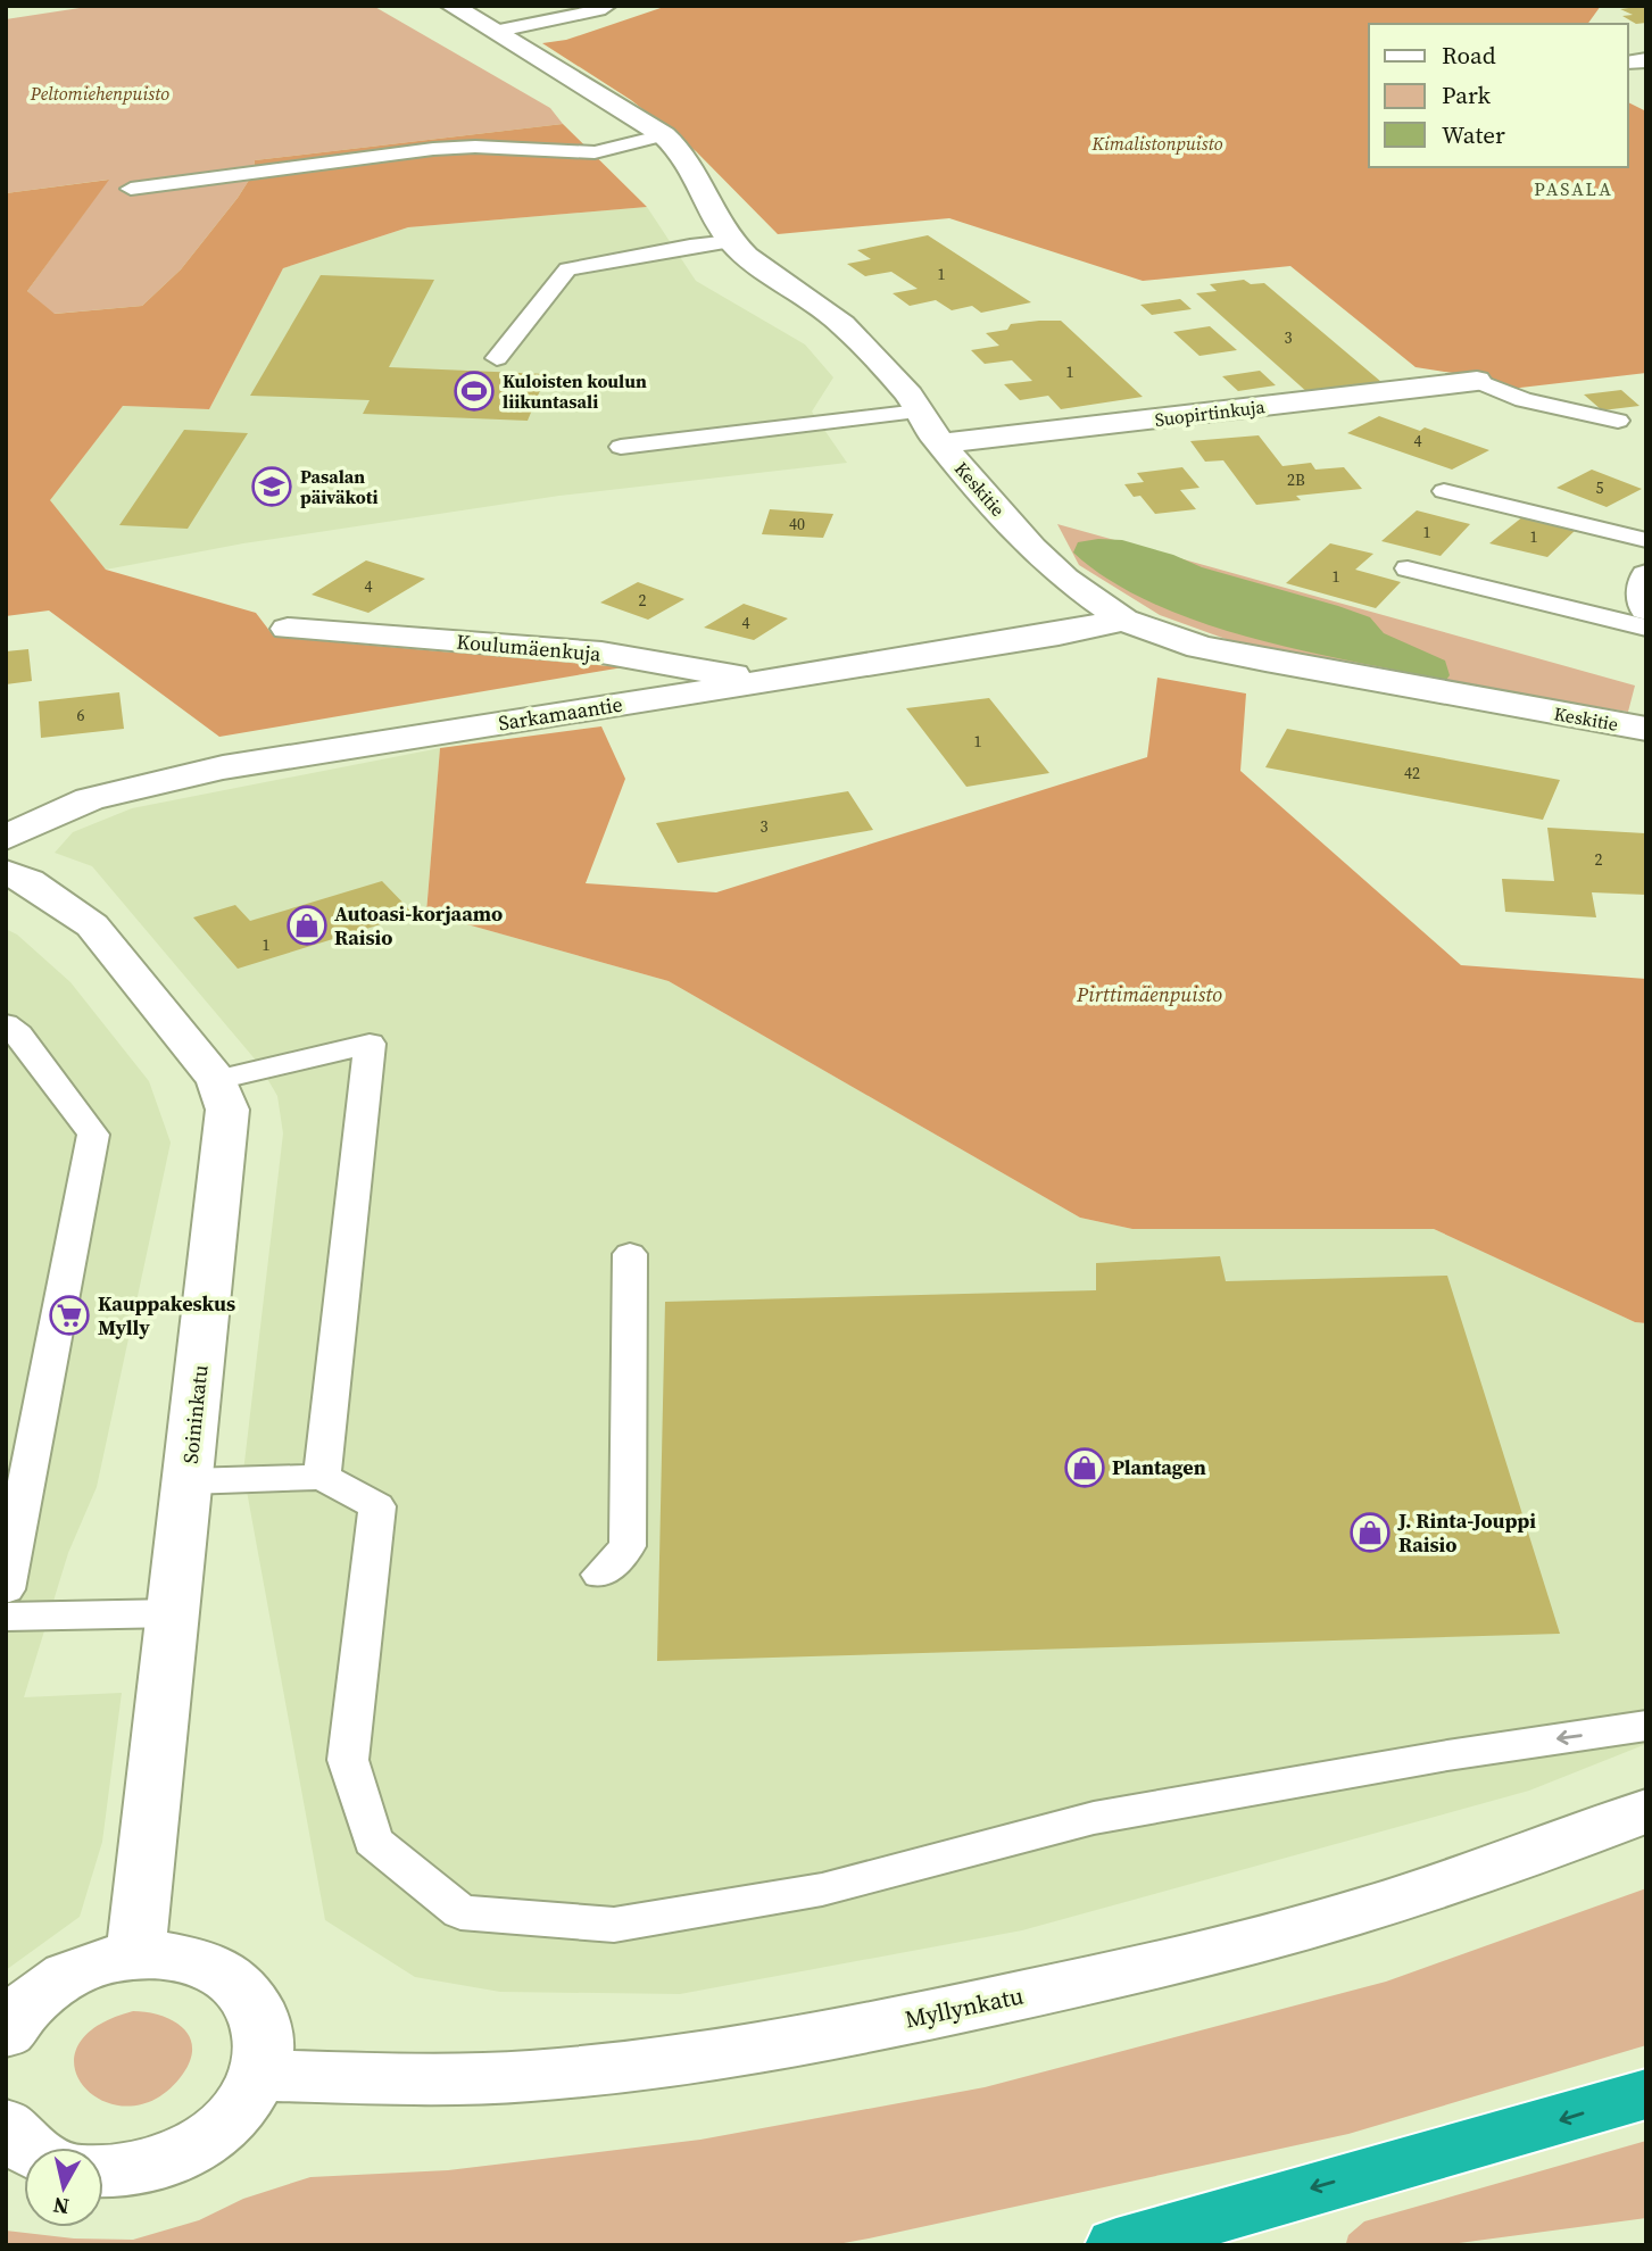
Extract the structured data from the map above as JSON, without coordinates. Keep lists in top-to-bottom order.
{
  "streets": {
    "street": [
      "Suopirtinkuja",
      "Keskitie",
      "Koulumäenkuja",
      "Sarkamaantie",
      "Soininkatu",
      "Myllynkatu"
    ]
  },
  "crossings": [
    ["Suopirtinkuja", "Keskitie"],
    ["Keskitie", "Sarkamaantie"],
    ["Koulumäenkuja", "Sarkamaantie"]
  ],
  "districts": ["PASALA"],
  "parks": ["Peltomiehenpuisto", "Kimalistonpuisto", "Pirttimäenpuisto"],
  "places": {
    "sports": ["Kuloisten koulun liikuntasali"],
    "school or university": ["Pasalan päiväkoti"],
    "shop": ["Autoasi-korjaamo Raisio", "Plantagen", "J. Rinta-Jouppi Raisio"],
    "supermarket": ["Kauppakeskus Mylly"]
  },
  "house_numbers": [
    "1",
    "3",
    "1",
    "4",
    "2B",
    "5",
    "40",
    "1",
    "1",
    "1",
    "4",
    "2",
    "4",
    "6",
    "1",
    "42",
    "3",
    "2",
    "1"
  ],
  "legend": ["Road", "Park", "Water"],
  "north": "bottom"
}
